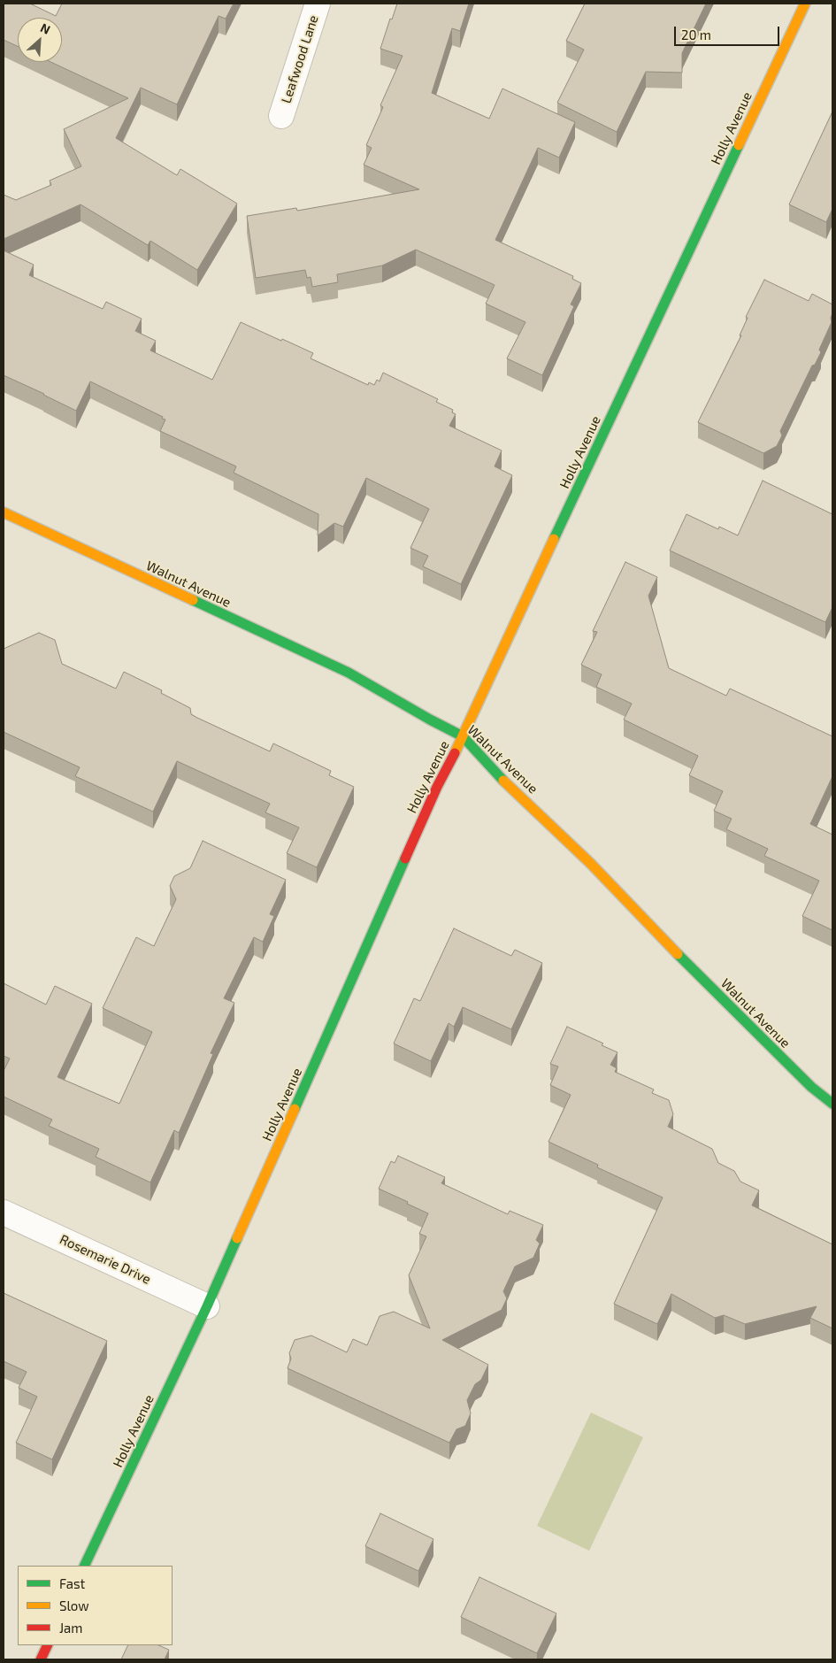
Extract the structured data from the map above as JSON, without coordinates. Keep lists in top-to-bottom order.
{
  "streets": {
    "street": [
      "Leafwood Lane",
      "Holly Avenue",
      "Walnut Avenue",
      "Rosemarie Drive"
    ]
  },
  "crossings": [
    ["Holly Avenue", "Walnut Avenue"],
    ["Holly Avenue", "Rosemarie Drive"]
  ],
  "legend": ["Fast", "Slow", "Jam"],
  "scale_bar": "20 m",
  "north": "top right"
}
